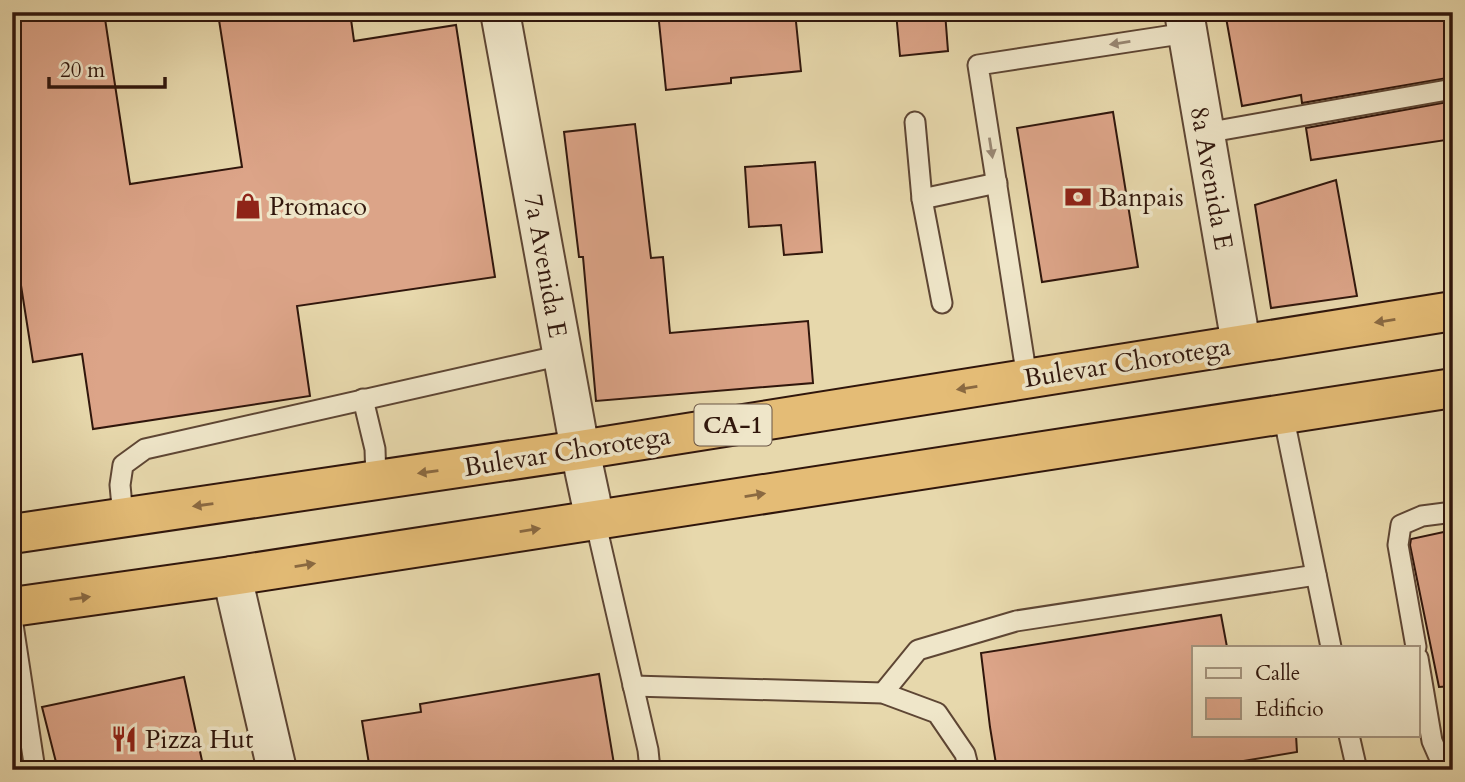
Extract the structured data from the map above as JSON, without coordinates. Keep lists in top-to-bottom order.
{
  "streets": {
    "highway": ["Bulevar Chorotega", "CA-1"],
    "street": ["8a Avenida E", "7a Avenida E"]
  },
  "crossings": [
    ["8a Avenida E", "Bulevar Chorotega"],
    ["7a Avenida E", "Bulevar Chorotega"]
  ],
  "places": {
    "bank": ["Banpais"],
    "shop": ["Promaco"],
    "restaurant": ["Pizza Hut"]
  },
  "legend": ["Calle", "Edificio"],
  "scale_bar": "20 m"
}
